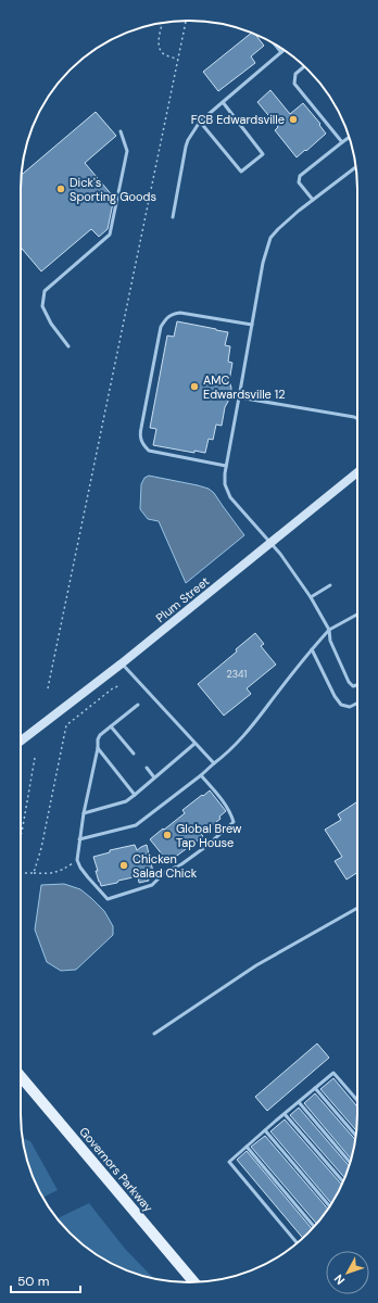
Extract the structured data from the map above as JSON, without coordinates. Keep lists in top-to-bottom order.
{
  "streets": {
    "main road": ["Plum Street", "Governors Parkway"]
  },
  "places": [
    "FCB Edwardsville",
    "Dick's Sporting Goods",
    "AMC Edwardsville 12",
    "Global Brew Tap House",
    "Chicken Salad Chick"
  ],
  "house_numbers": ["2341"],
  "scale_bar": "50 m",
  "north": "bottom left"
}
